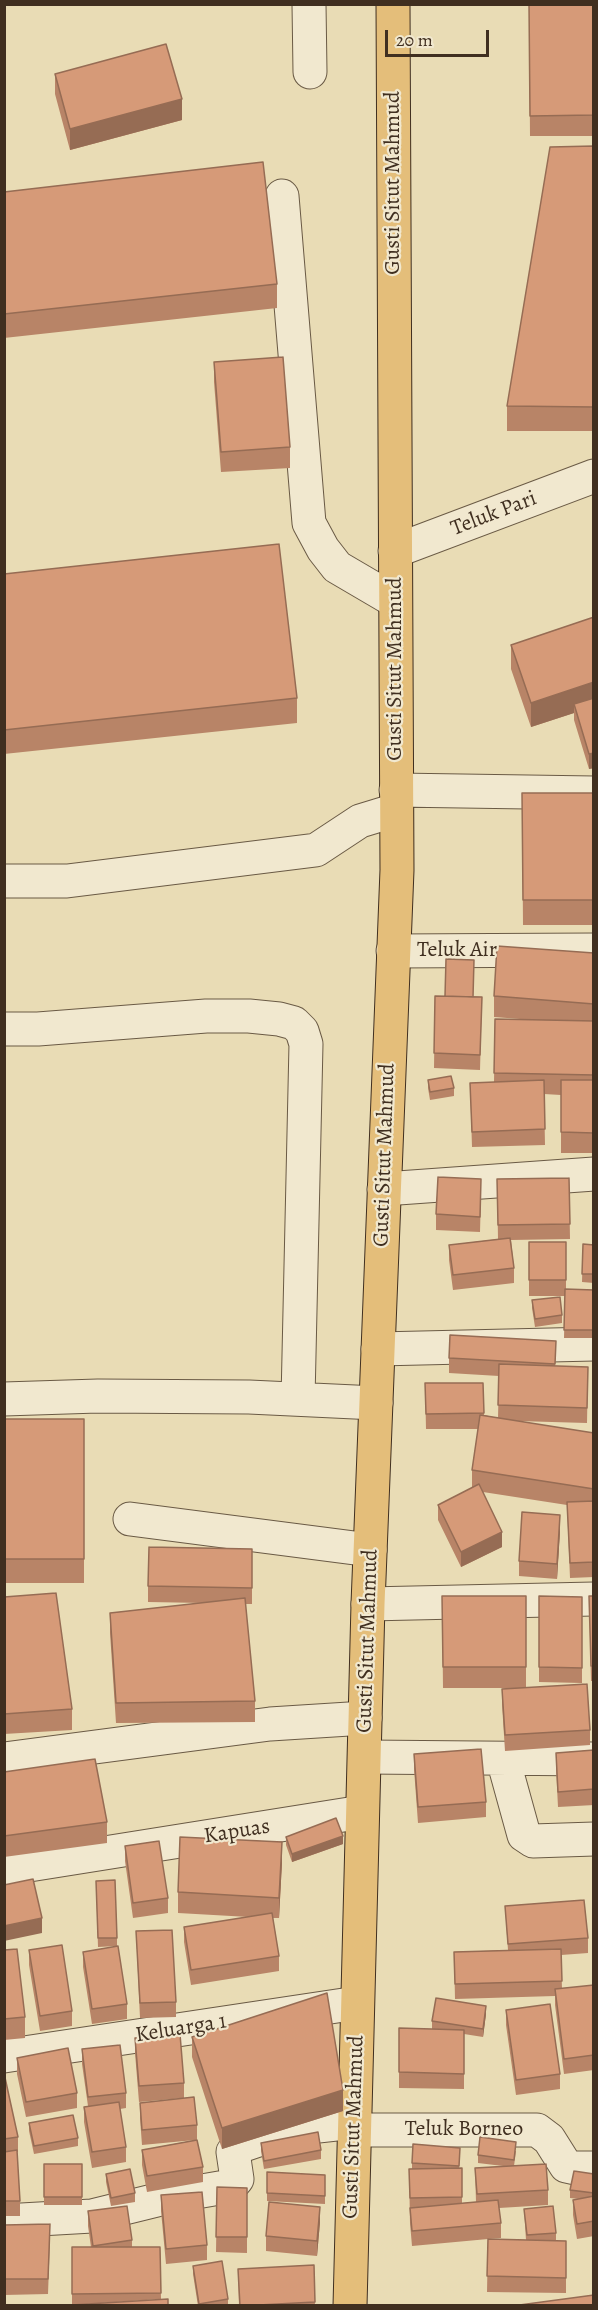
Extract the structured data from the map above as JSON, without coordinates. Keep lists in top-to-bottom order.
{
  "streets": {
    "highway": ["Gusti Situt Mahmud"],
    "street": [
      "Teluk Pari",
      "Teluk Air",
      "Kapuas",
      "Keluarga 1",
      "Teluk Borneo"
    ]
  },
  "crossings": [
    ["Gusti Situt Mahmud", "Teluk Pari"],
    ["Gusti Situt Mahmud", "Teluk Air"],
    ["Gusti Situt Mahmud", "Kapuas"],
    ["Gusti Situt Mahmud", "Keluarga 1"],
    ["Gusti Situt Mahmud", "Teluk Borneo"]
  ],
  "scale_bar": "20 m"
}
